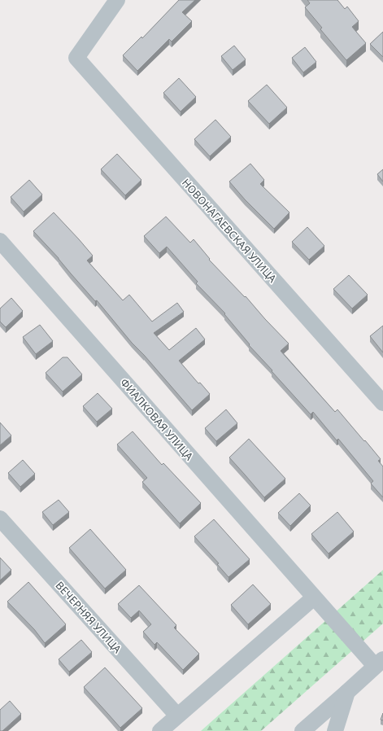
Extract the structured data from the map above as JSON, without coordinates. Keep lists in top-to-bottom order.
{
  "streets": {
    "street": ["НОВОНАГАЕВСКАЯ УЛИЦА", "ФИАЛКОВАЯ УЛИЦА", "ВЕЧЕРНЯЯ УЛИЦА"]
  }
}
